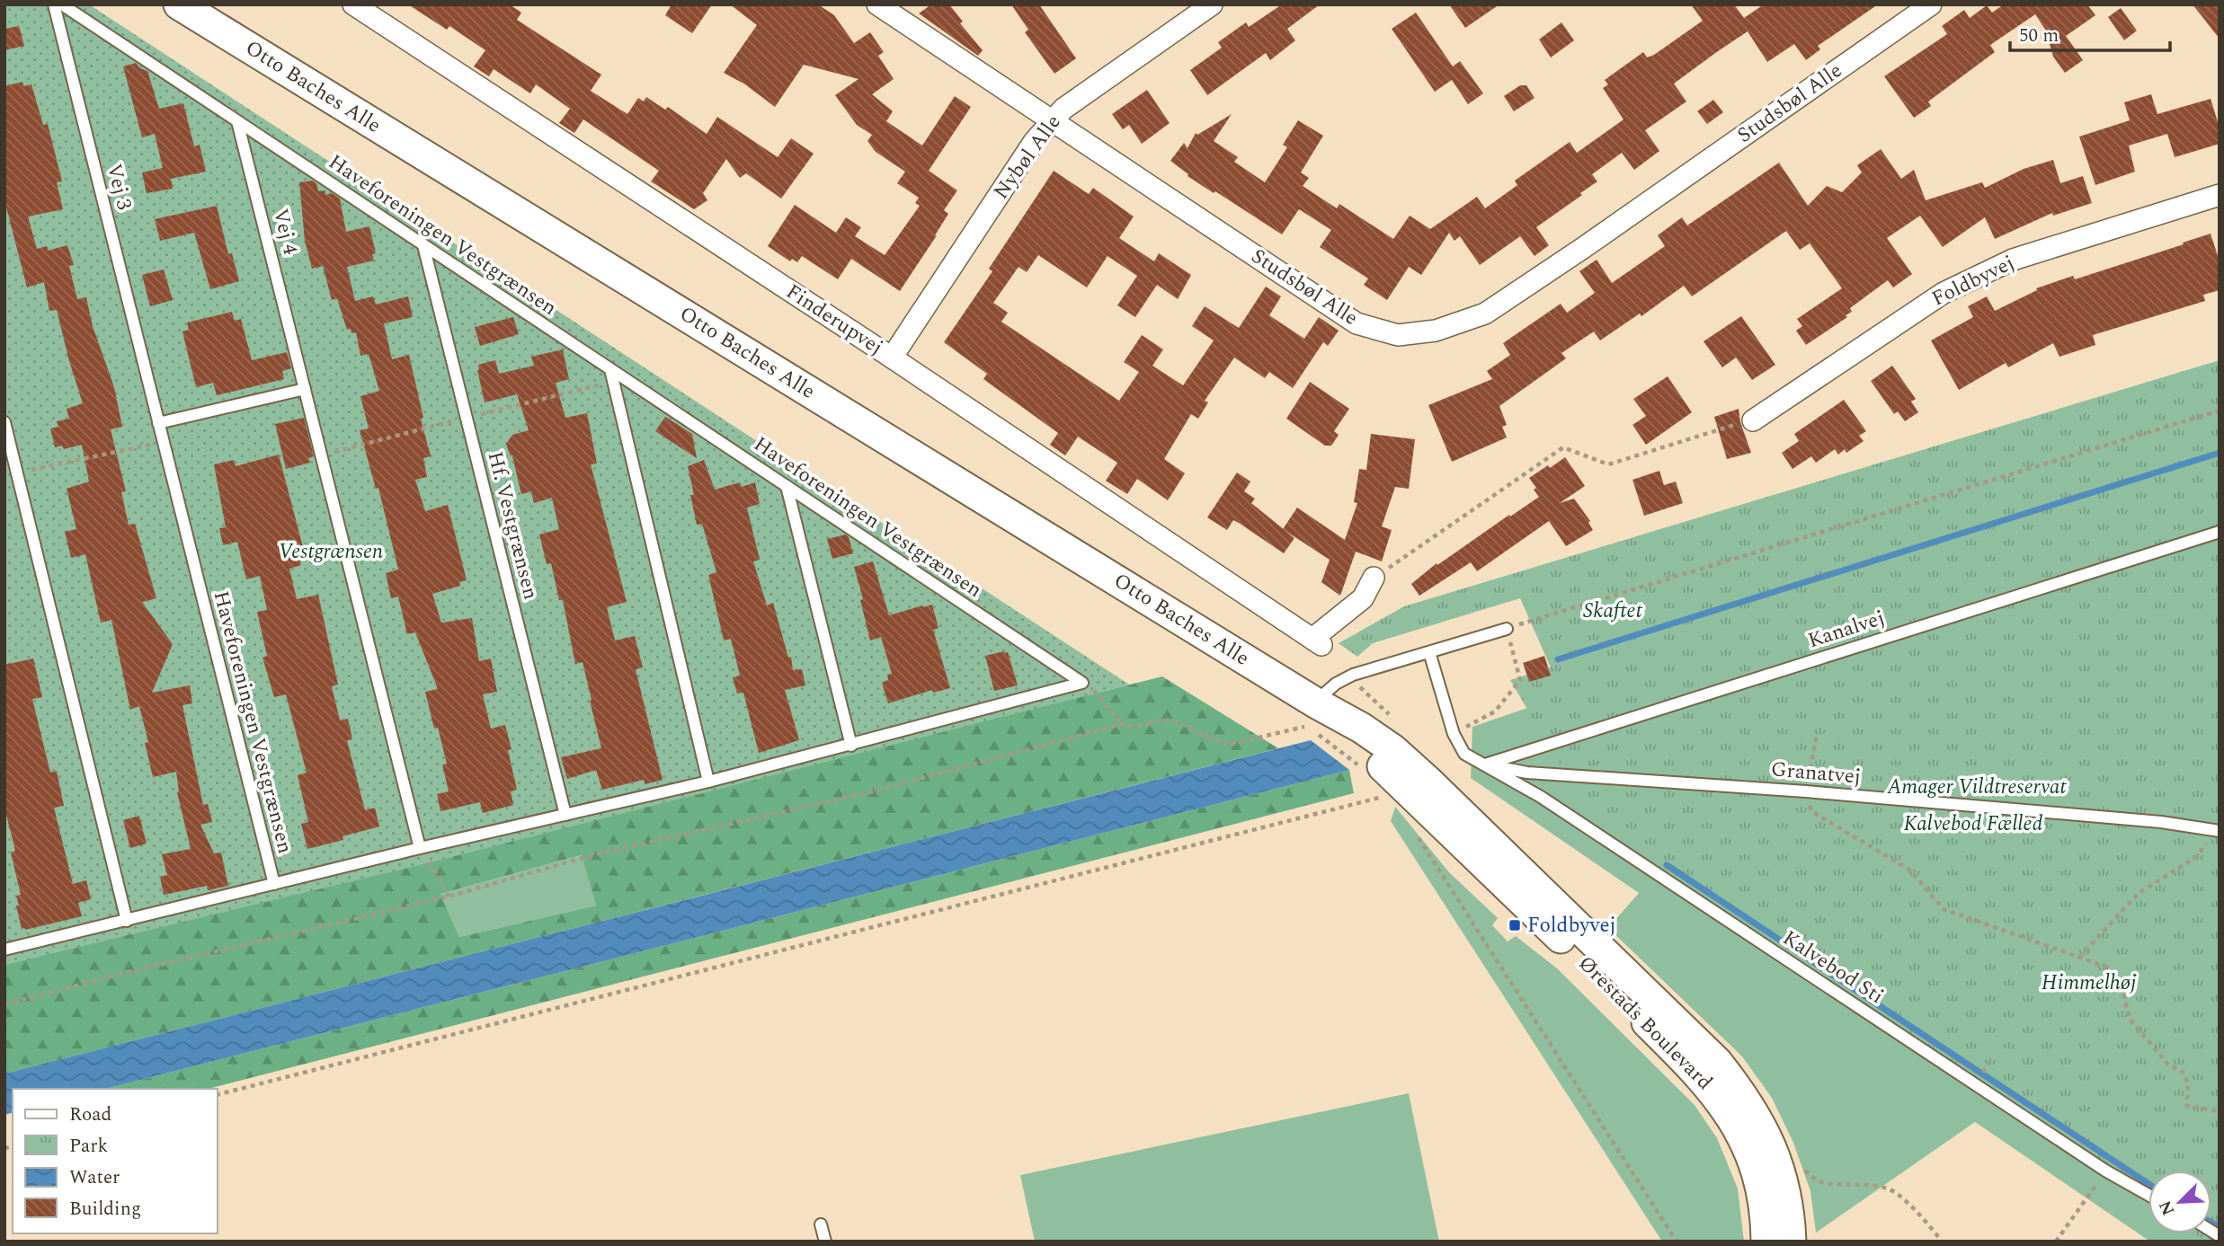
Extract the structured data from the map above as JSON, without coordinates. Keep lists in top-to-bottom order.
{
  "streets": {
    "street": [
      "Otto Baches Alle",
      "Studsbøl Alle",
      "Nybøl Alle",
      "Foldbyvej",
      "Finderupvej",
      "Ørestads Boulevard"
    ],
    "lane": [
      "Vej 3",
      "Vej 4",
      "Haveforeningen Vestgrænsen",
      "Hf. Vestgrænsen",
      "Kanalvej",
      "Granatvej",
      "Kalvebod Sti"
    ]
  },
  "crossings": [
    ["Otto Baches Alle", "Ørestads Boulevard"],
    ["Studsbøl Alle", "Nybøl Alle"],
    ["Nybøl Alle", "Finderupvej"],
    ["Vej 3", "Haveforeningen Vestgrænsen"],
    ["Vej 4", "Haveforeningen Vestgrænsen"],
    ["Haveforeningen Vestgrænsen", "Hf. Vestgrænsen"],
    ["Kanalvej", "Granatvej"],
    ["Kanalvej", "Kalvebod Sti"],
    ["Granatvej", "Kalvebod Sti"]
  ],
  "parks": [
    "Vestgrænsen",
    "Skaftet",
    "Amager Vildtreservat",
    "Kalvebod Fælled",
    "Himmelhøj"
  ],
  "places": {
    "transit": ["Foldbyvej"]
  },
  "legend": [
    "Road",
    "Park",
    "Water",
    "Building"
  ],
  "scale_bar": "50 m",
  "north": "bottom left"
}
